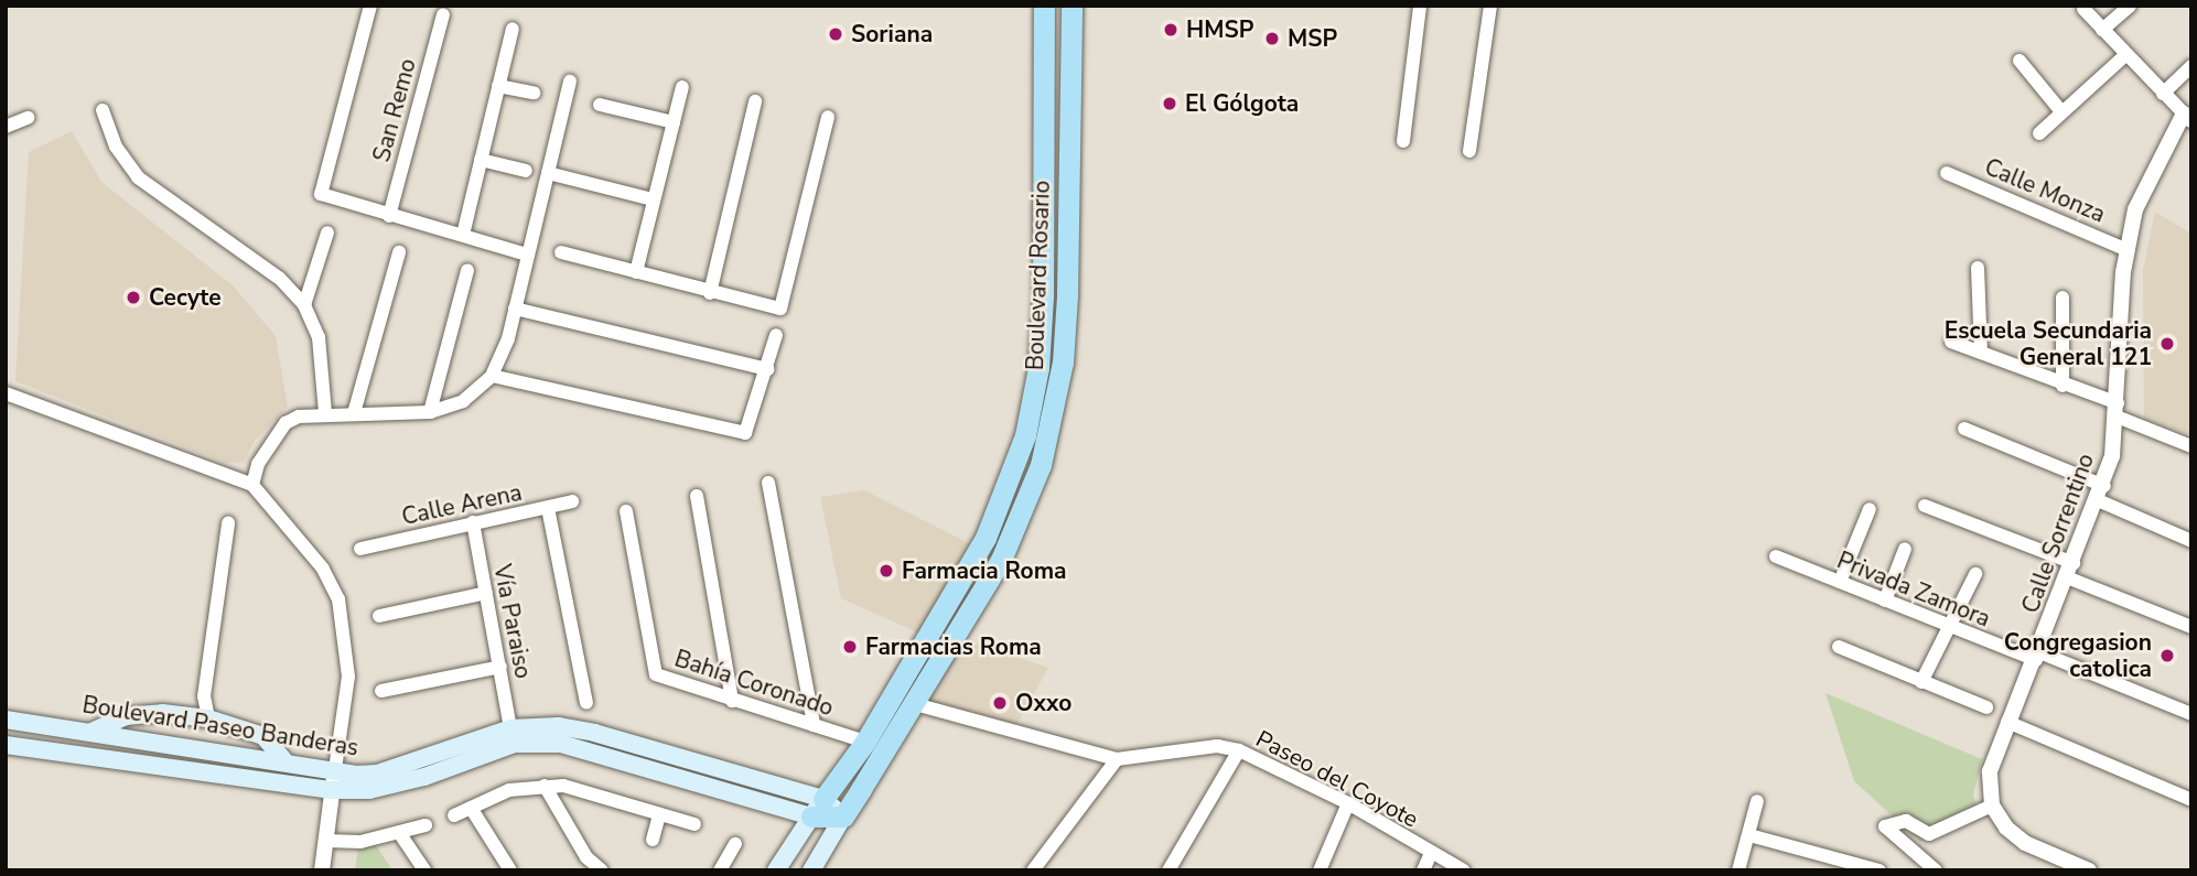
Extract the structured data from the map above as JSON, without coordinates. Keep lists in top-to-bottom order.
{
  "streets": {
    "main road": ["Boulevard Rosario", "Boulevard Paseo Banderas"],
    "street": [
      "San Remo",
      "Calle Monza",
      "Calle Arena",
      "Calle Sorrentino",
      "Privada Zamora",
      "Vía Paraiso",
      "Bahía Coronado",
      "Paseo del Coyote"
    ]
  },
  "crossings": [
    ["Calle Monza", "Calle Sorrentino"],
    ["Boulevard Rosario", "Bahía Coronado"],
    ["Boulevard Rosario", "Boulevard Paseo Banderas"],
    ["Boulevard Rosario", "Paseo del Coyote"],
    ["Calle Arena", "Vía Paraiso"],
    ["Calle Sorrentino", "Privada Zamora"],
    ["Vía Paraiso", "Boulevard Paseo Banderas"]
  ],
  "places": [
    "HMSP",
    "Soriana",
    "MSP",
    "El Gólgota",
    "Cecyte",
    "Escuela Secundaria General 121",
    "Farmacia Roma",
    "Farmacias Roma",
    "Congregasion catolica",
    "Oxxo"
  ]
}
